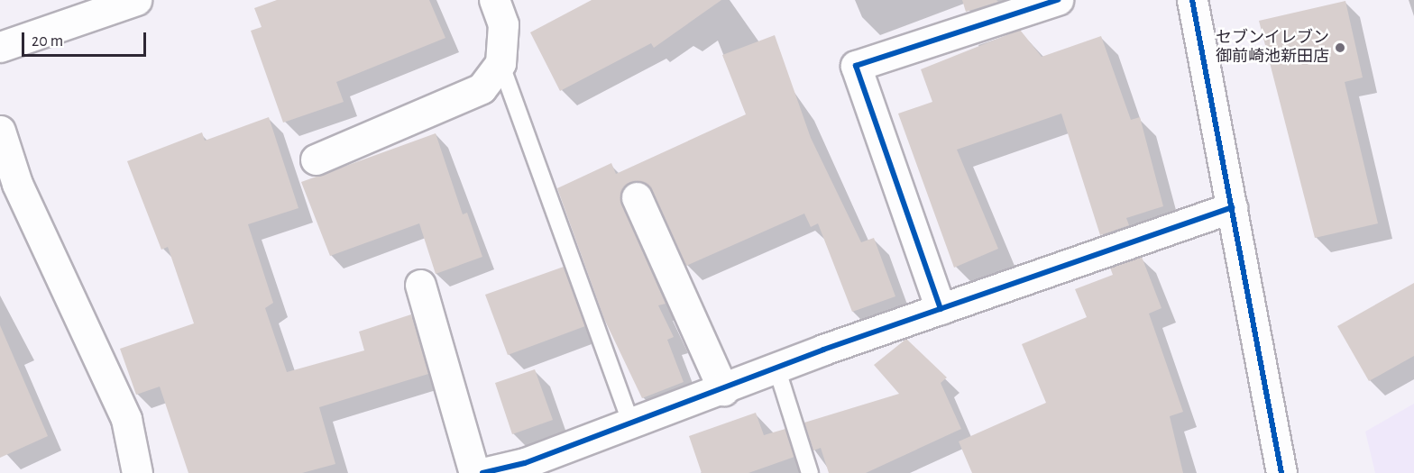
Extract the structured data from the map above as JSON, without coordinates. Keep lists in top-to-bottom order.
{
  "places": ["セブンイレブン 御前崎池新田店"],
  "scale_bar": "20 m"
}
